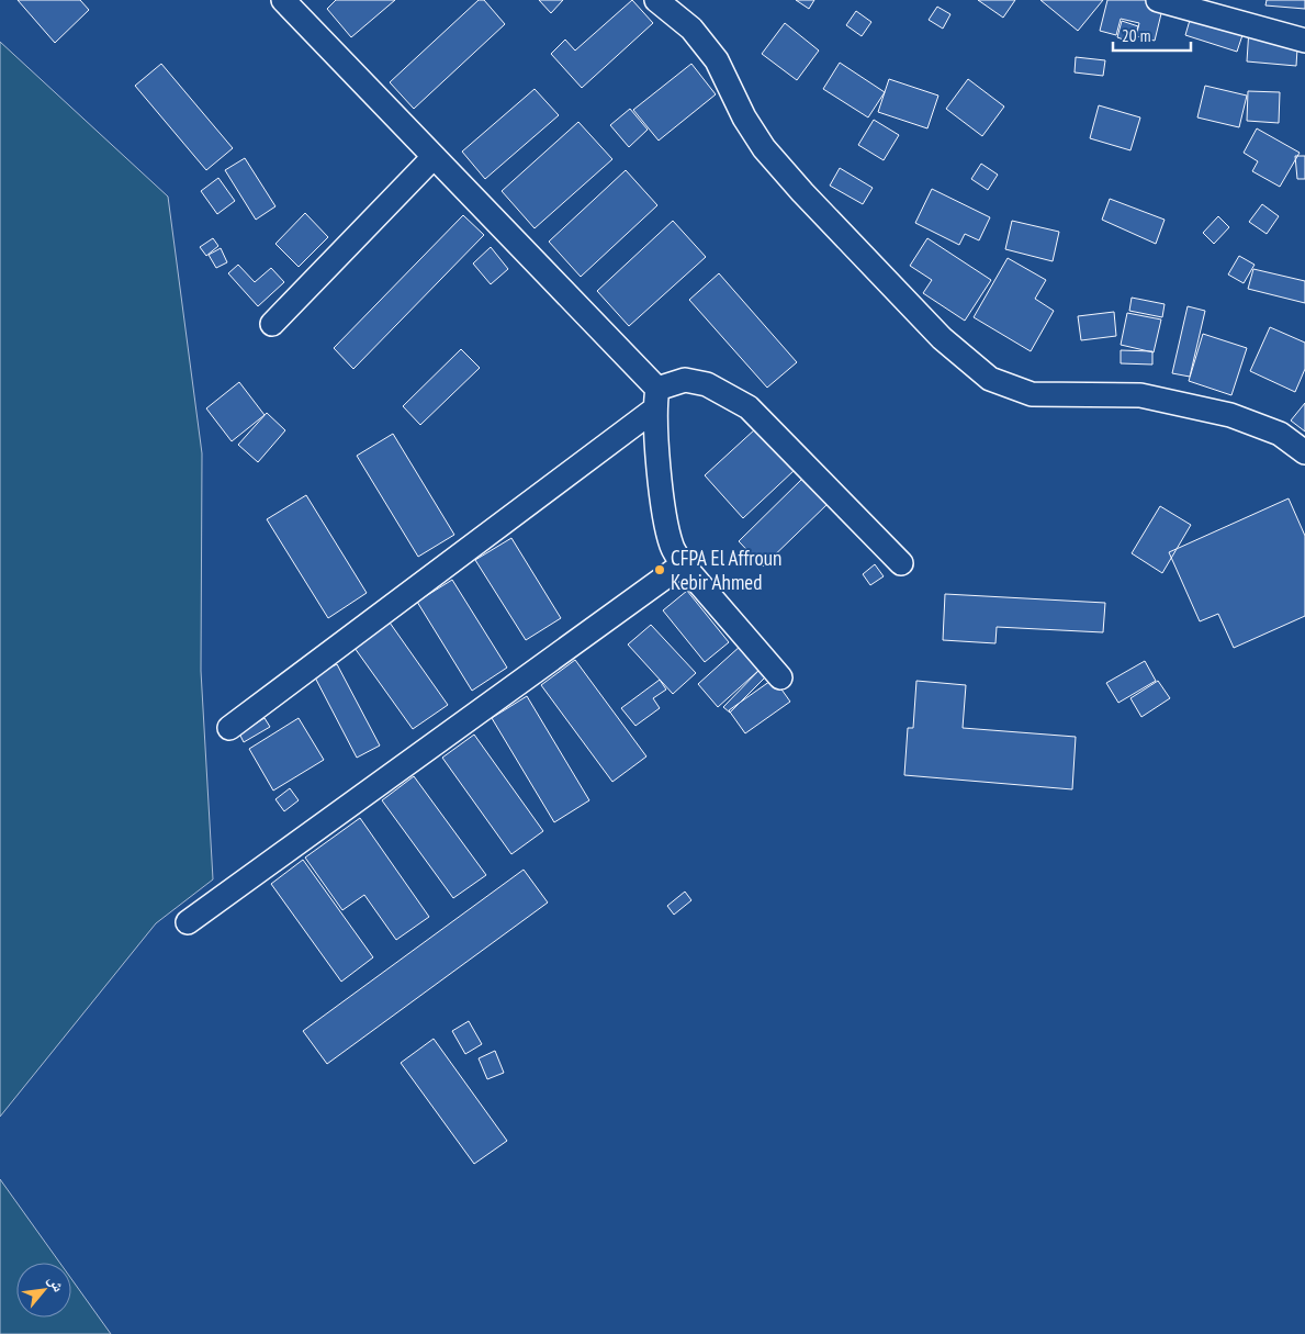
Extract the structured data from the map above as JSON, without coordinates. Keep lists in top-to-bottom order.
{
  "places": ["CFPA El Affroun Kebir Ahmed"],
  "scale_bar": "20 m",
  "north": "top right"
}
